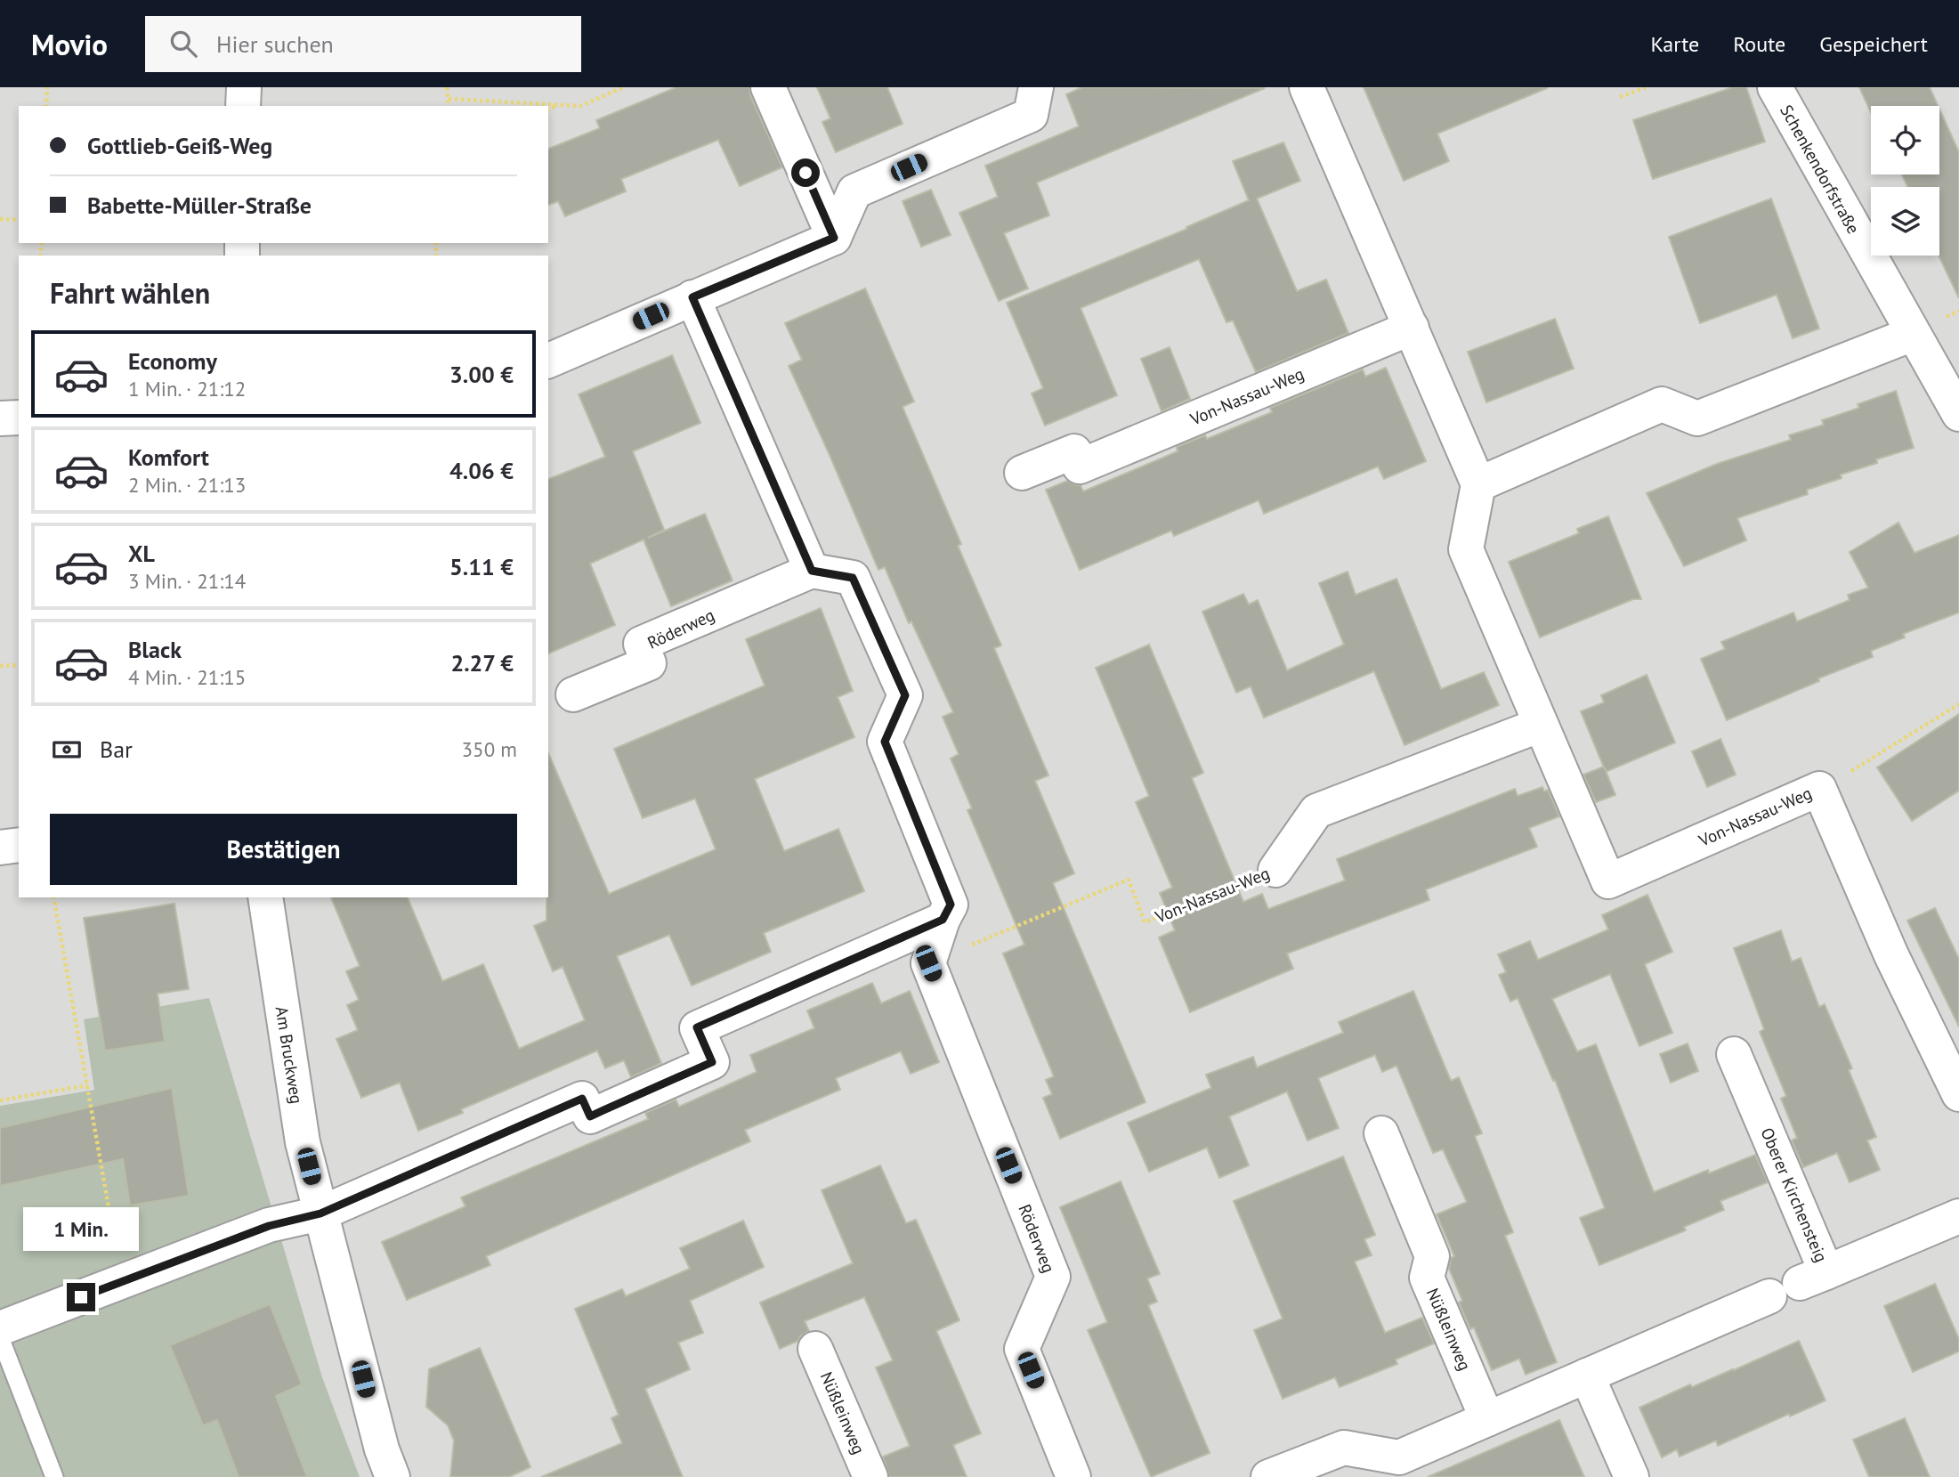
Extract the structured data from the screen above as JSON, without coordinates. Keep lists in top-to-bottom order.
{
  "streets": {
    "street": [
      "Schenkendorfstraße",
      "Von-Nassau-Weg",
      "Röderweg",
      "Am Bruckweg",
      "Oberer Kirchensteig",
      "Nüßleinweg"
    ]
  },
  "crossings": [
    ["Von-Nassau-Weg", "Röderweg"]
  ],
  "page": {
    "header": "Movio",
    "search": "Hier suchen",
    "nav": ["Karte", "Route", "Gespeichert"],
    "banner": ["Gottlieb-Geiß-Weg", "Babette-Müller-Straße"],
    "heading": "Fahrt wählen",
    "list": [
      {
        "name": "Economy",
        "note": "1 Min. · 21:12",
        "value": "3.00 €"
      },
      {
        "name": "Komfort",
        "note": "2 Min. · 21:13",
        "value": "4.06 €"
      },
      {
        "name": "XL",
        "note": "3 Min. · 21:14",
        "value": "5.11 €"
      },
      {
        "name": "Black",
        "note": "4 Min. · 21:15",
        "value": "2.27 €"
      }
    ],
    "pay": ["Bar", "350 m"],
    "buttons": "Bestätigen",
    "bubble": "1 Min."
  }
}
